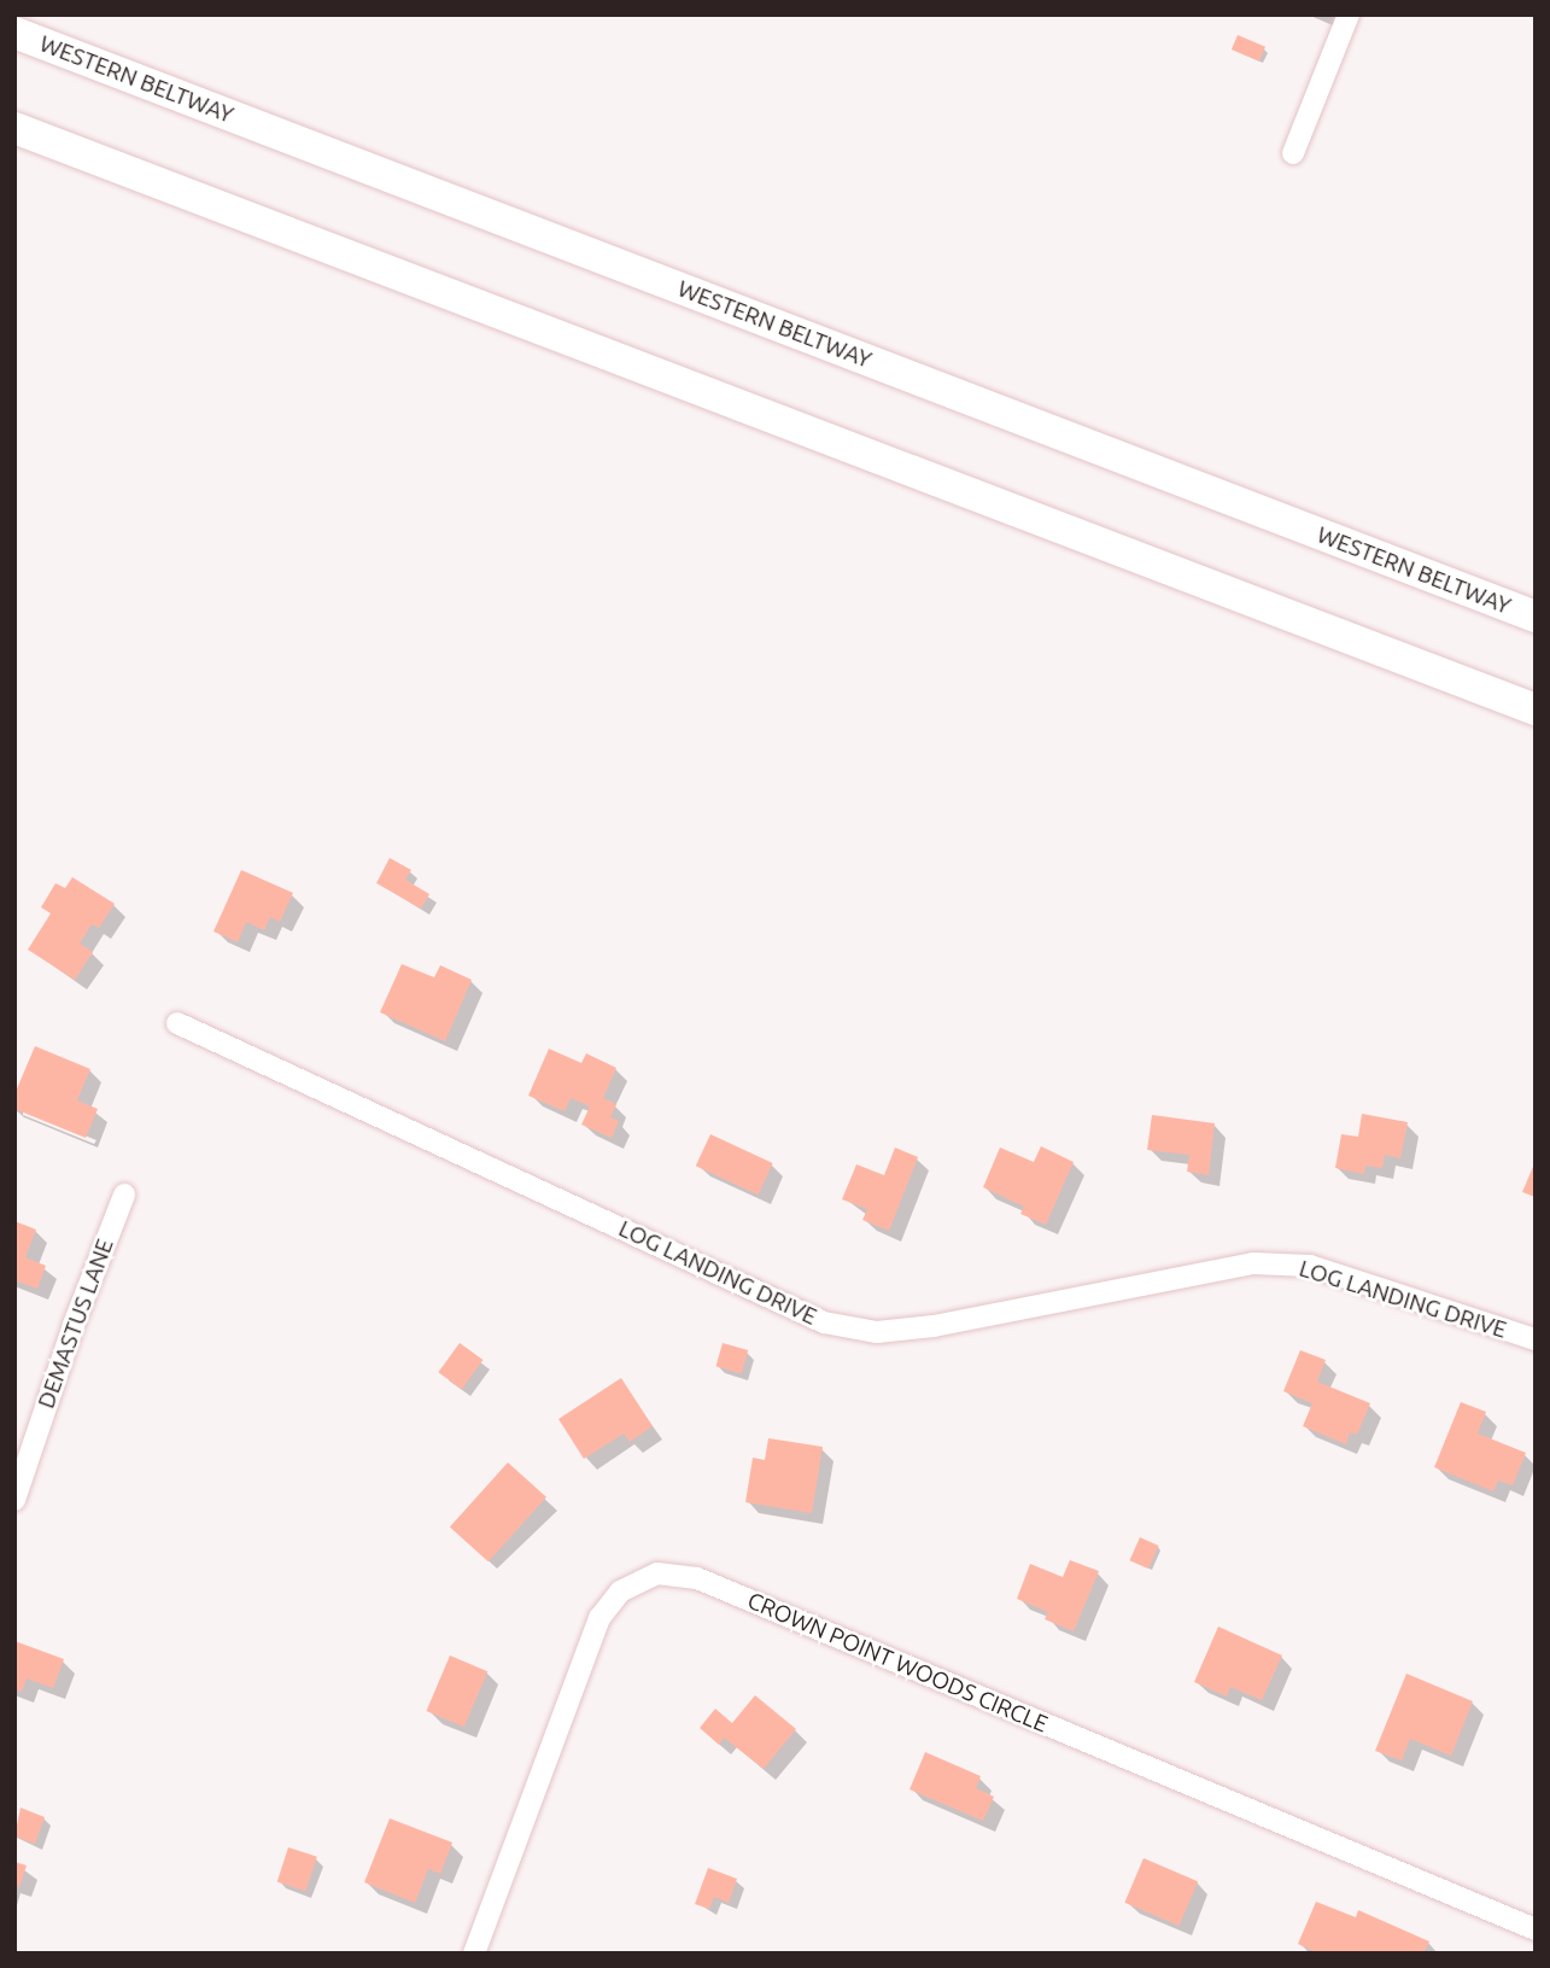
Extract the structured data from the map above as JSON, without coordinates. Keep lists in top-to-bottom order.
{
  "streets": {
    "highway": ["WESTERN BELTWAY"],
    "street": ["LOG LANDING DRIVE", "DEMASTUS LANE", "CROWN POINT WOODS CIRCLE"]
  }
}
